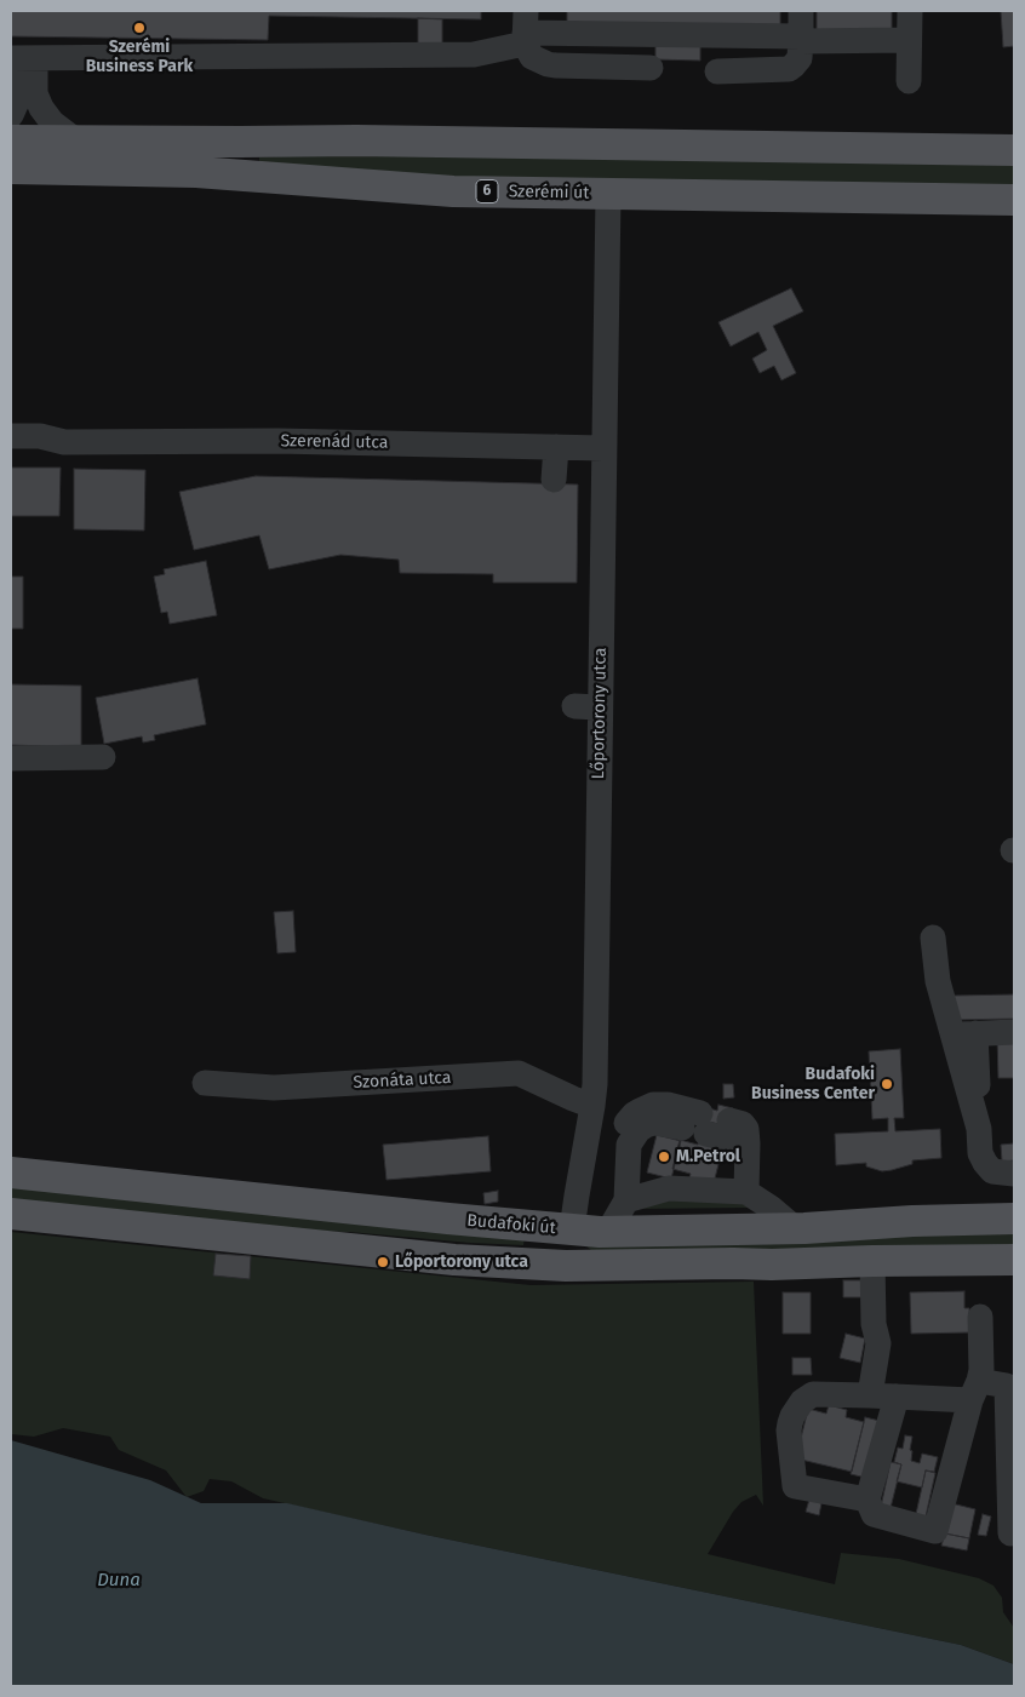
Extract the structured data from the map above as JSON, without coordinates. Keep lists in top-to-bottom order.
{
  "streets": {
    "main road": ["6", "Szerémi út", "Budafoki út"],
    "street": ["Szerenád utca", "Lőportorony utca", "Szonáta utca"]
  },
  "crossings": [
    ["Szerémi út", "Lőportorony utca"],
    ["Szerenád utca", "Lőportorony utca"],
    ["Lőportorony utca", "Szonáta utca"],
    ["Lőportorony utca", "Budafoki út"]
  ],
  "water": ["Duna"],
  "places": [
    "Szerémi Business Park",
    "Budafoki Business Center",
    "M.Petrol",
    "Lőportorony utca"
  ]
}
